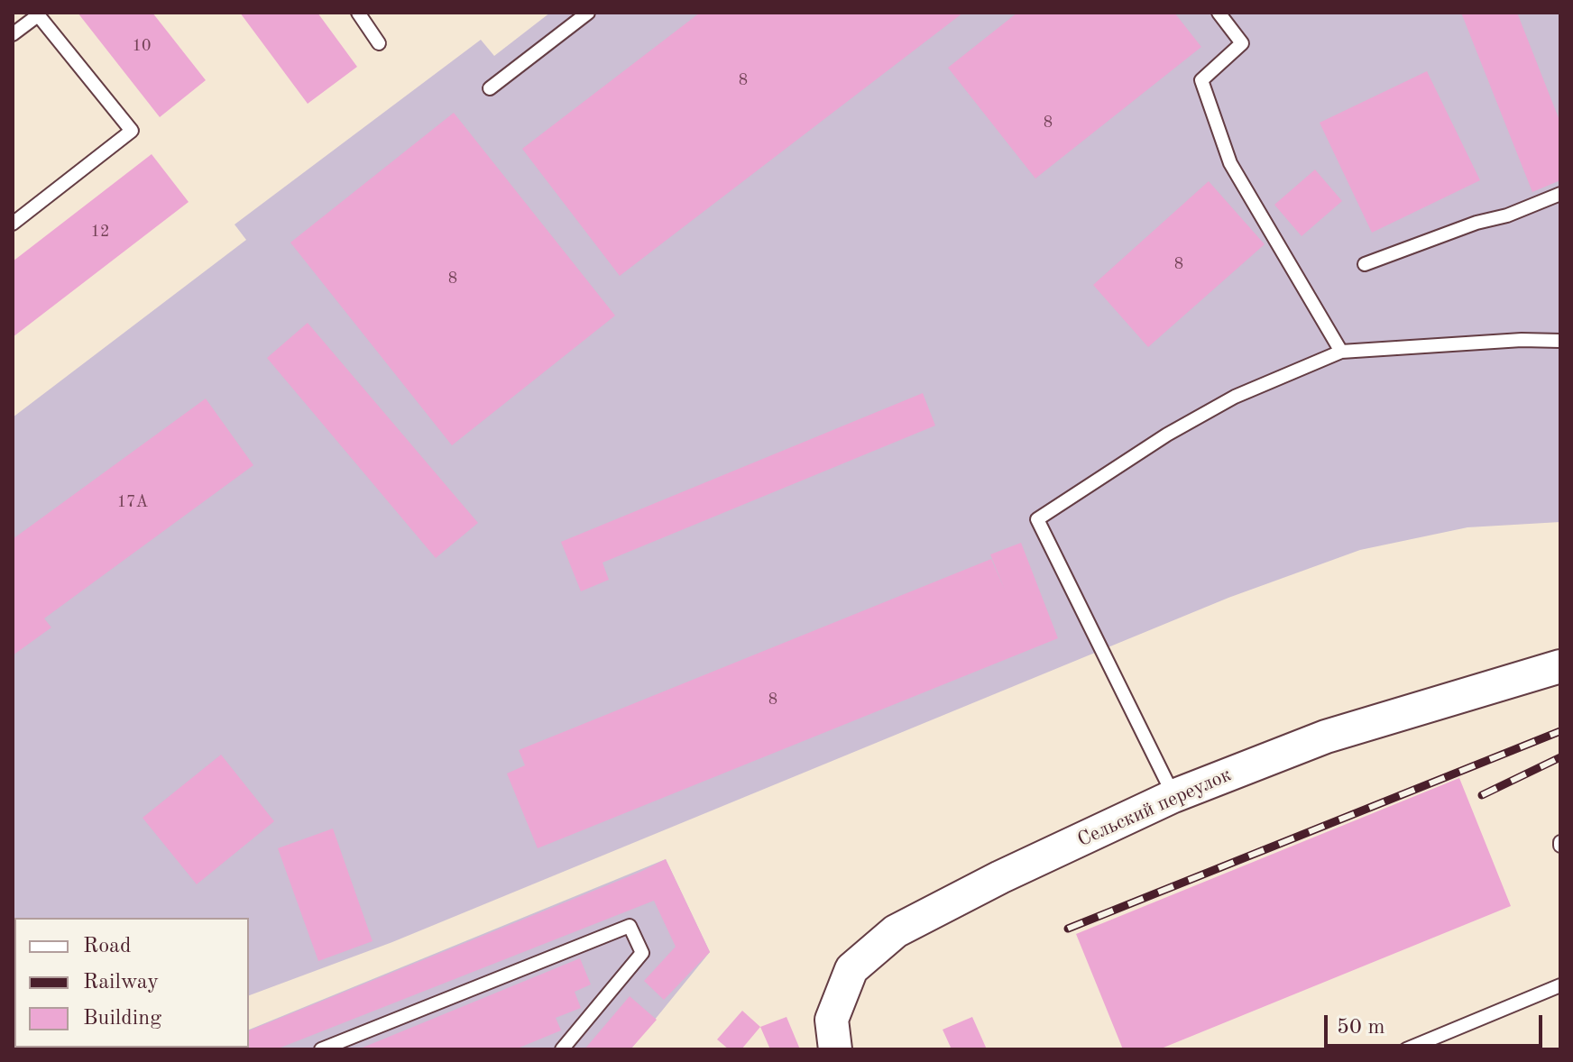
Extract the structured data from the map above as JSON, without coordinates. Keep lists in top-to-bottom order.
{
  "streets": {
    "street": ["Сельский переулок"]
  },
  "house_numbers": [
    "10",
    "8",
    "8",
    "12",
    "8",
    "8",
    "17А",
    "8"
  ],
  "legend": ["Road", "Railway", "Building"],
  "scale_bar": "50 m"
}
